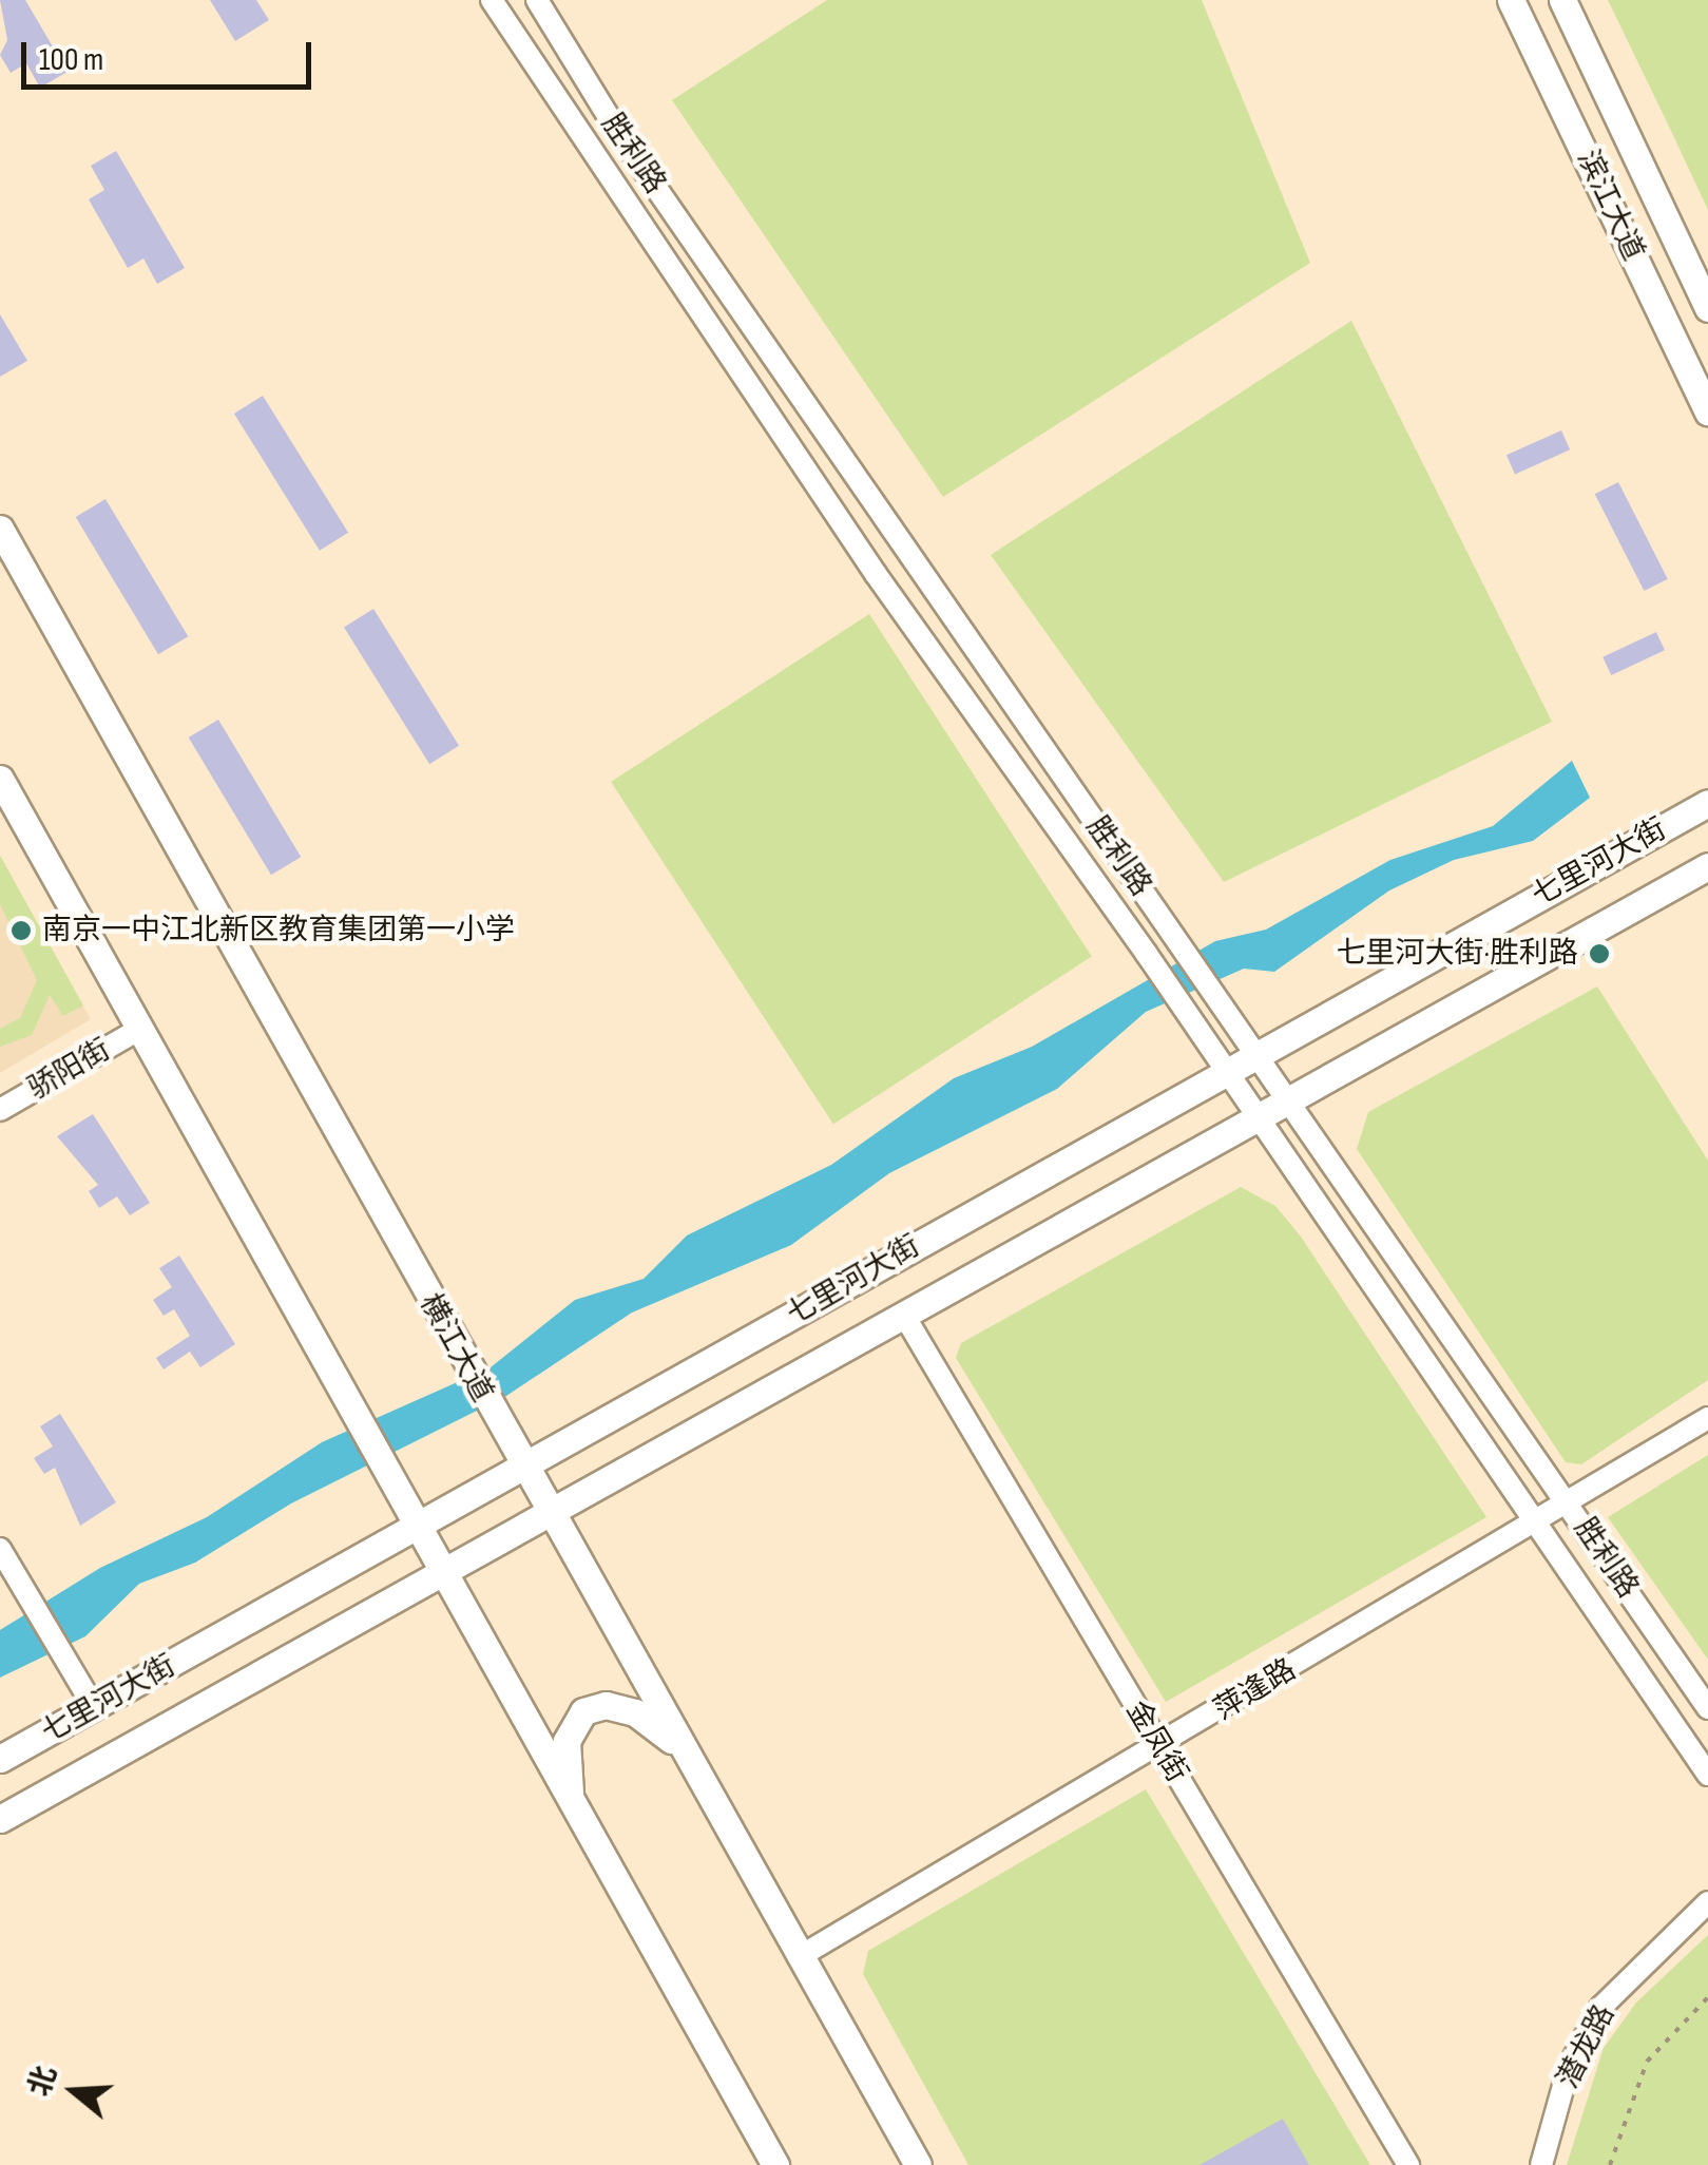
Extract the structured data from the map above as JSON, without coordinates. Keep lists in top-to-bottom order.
{
  "streets": {
    "main road": ["滨江大道", "七里河大街", "横江大道"],
    "street": [
      "胜利路",
      "骄阳街",
      "萍逢路",
      "金凤街",
      "潜龙路"
    ]
  },
  "crossings": [
    ["胜利路", "七里河大街"],
    ["胜利路", "萍逢路"],
    ["七里河大街", "横江大道"],
    ["七里河大街", "金凤街"],
    ["横江大道", "萍逢路"],
    ["萍逢路", "金凤街"]
  ],
  "places": ["南京一中江北新区教育集团第一小学", "七里河大街·胜利路"],
  "scale_bar": "100 m",
  "north": "left"
}
